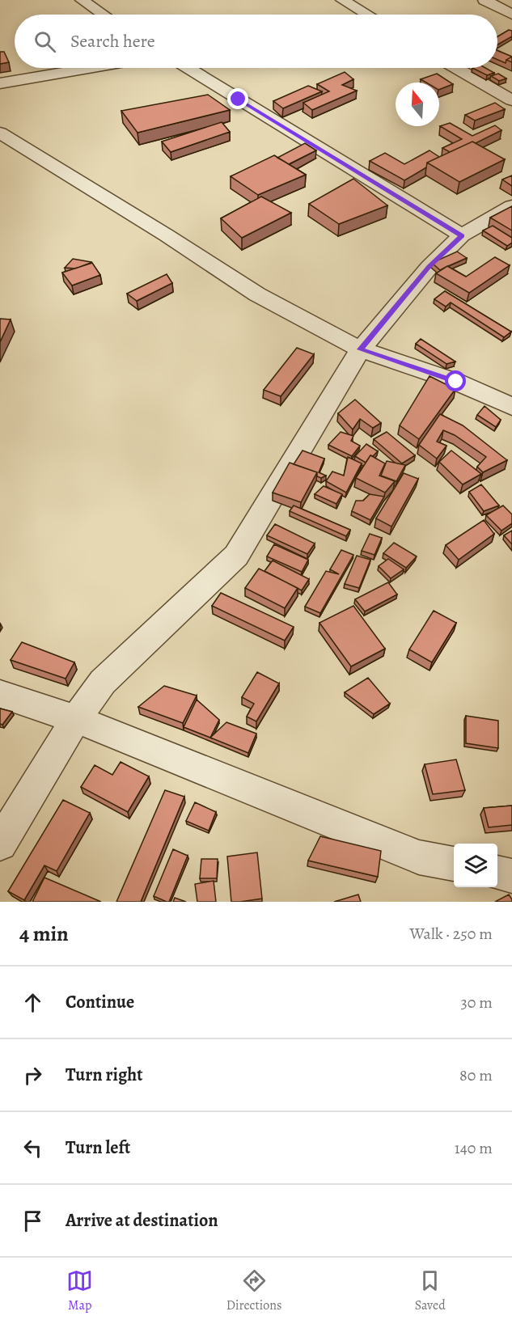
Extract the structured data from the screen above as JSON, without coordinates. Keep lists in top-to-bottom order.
{
  "north": "top",
  "page": {
    "search": "Search here",
    "heading": ["4 min", "Walk · 250 m"],
    "list": [
      ["Continue", "30 m"],
      ["Turn right", "80 m"],
      ["Turn left", "140 m"],
      "Arrive at destination"
    ],
    "nav": ["Map", "Directions", "Saved"]
  }
}
